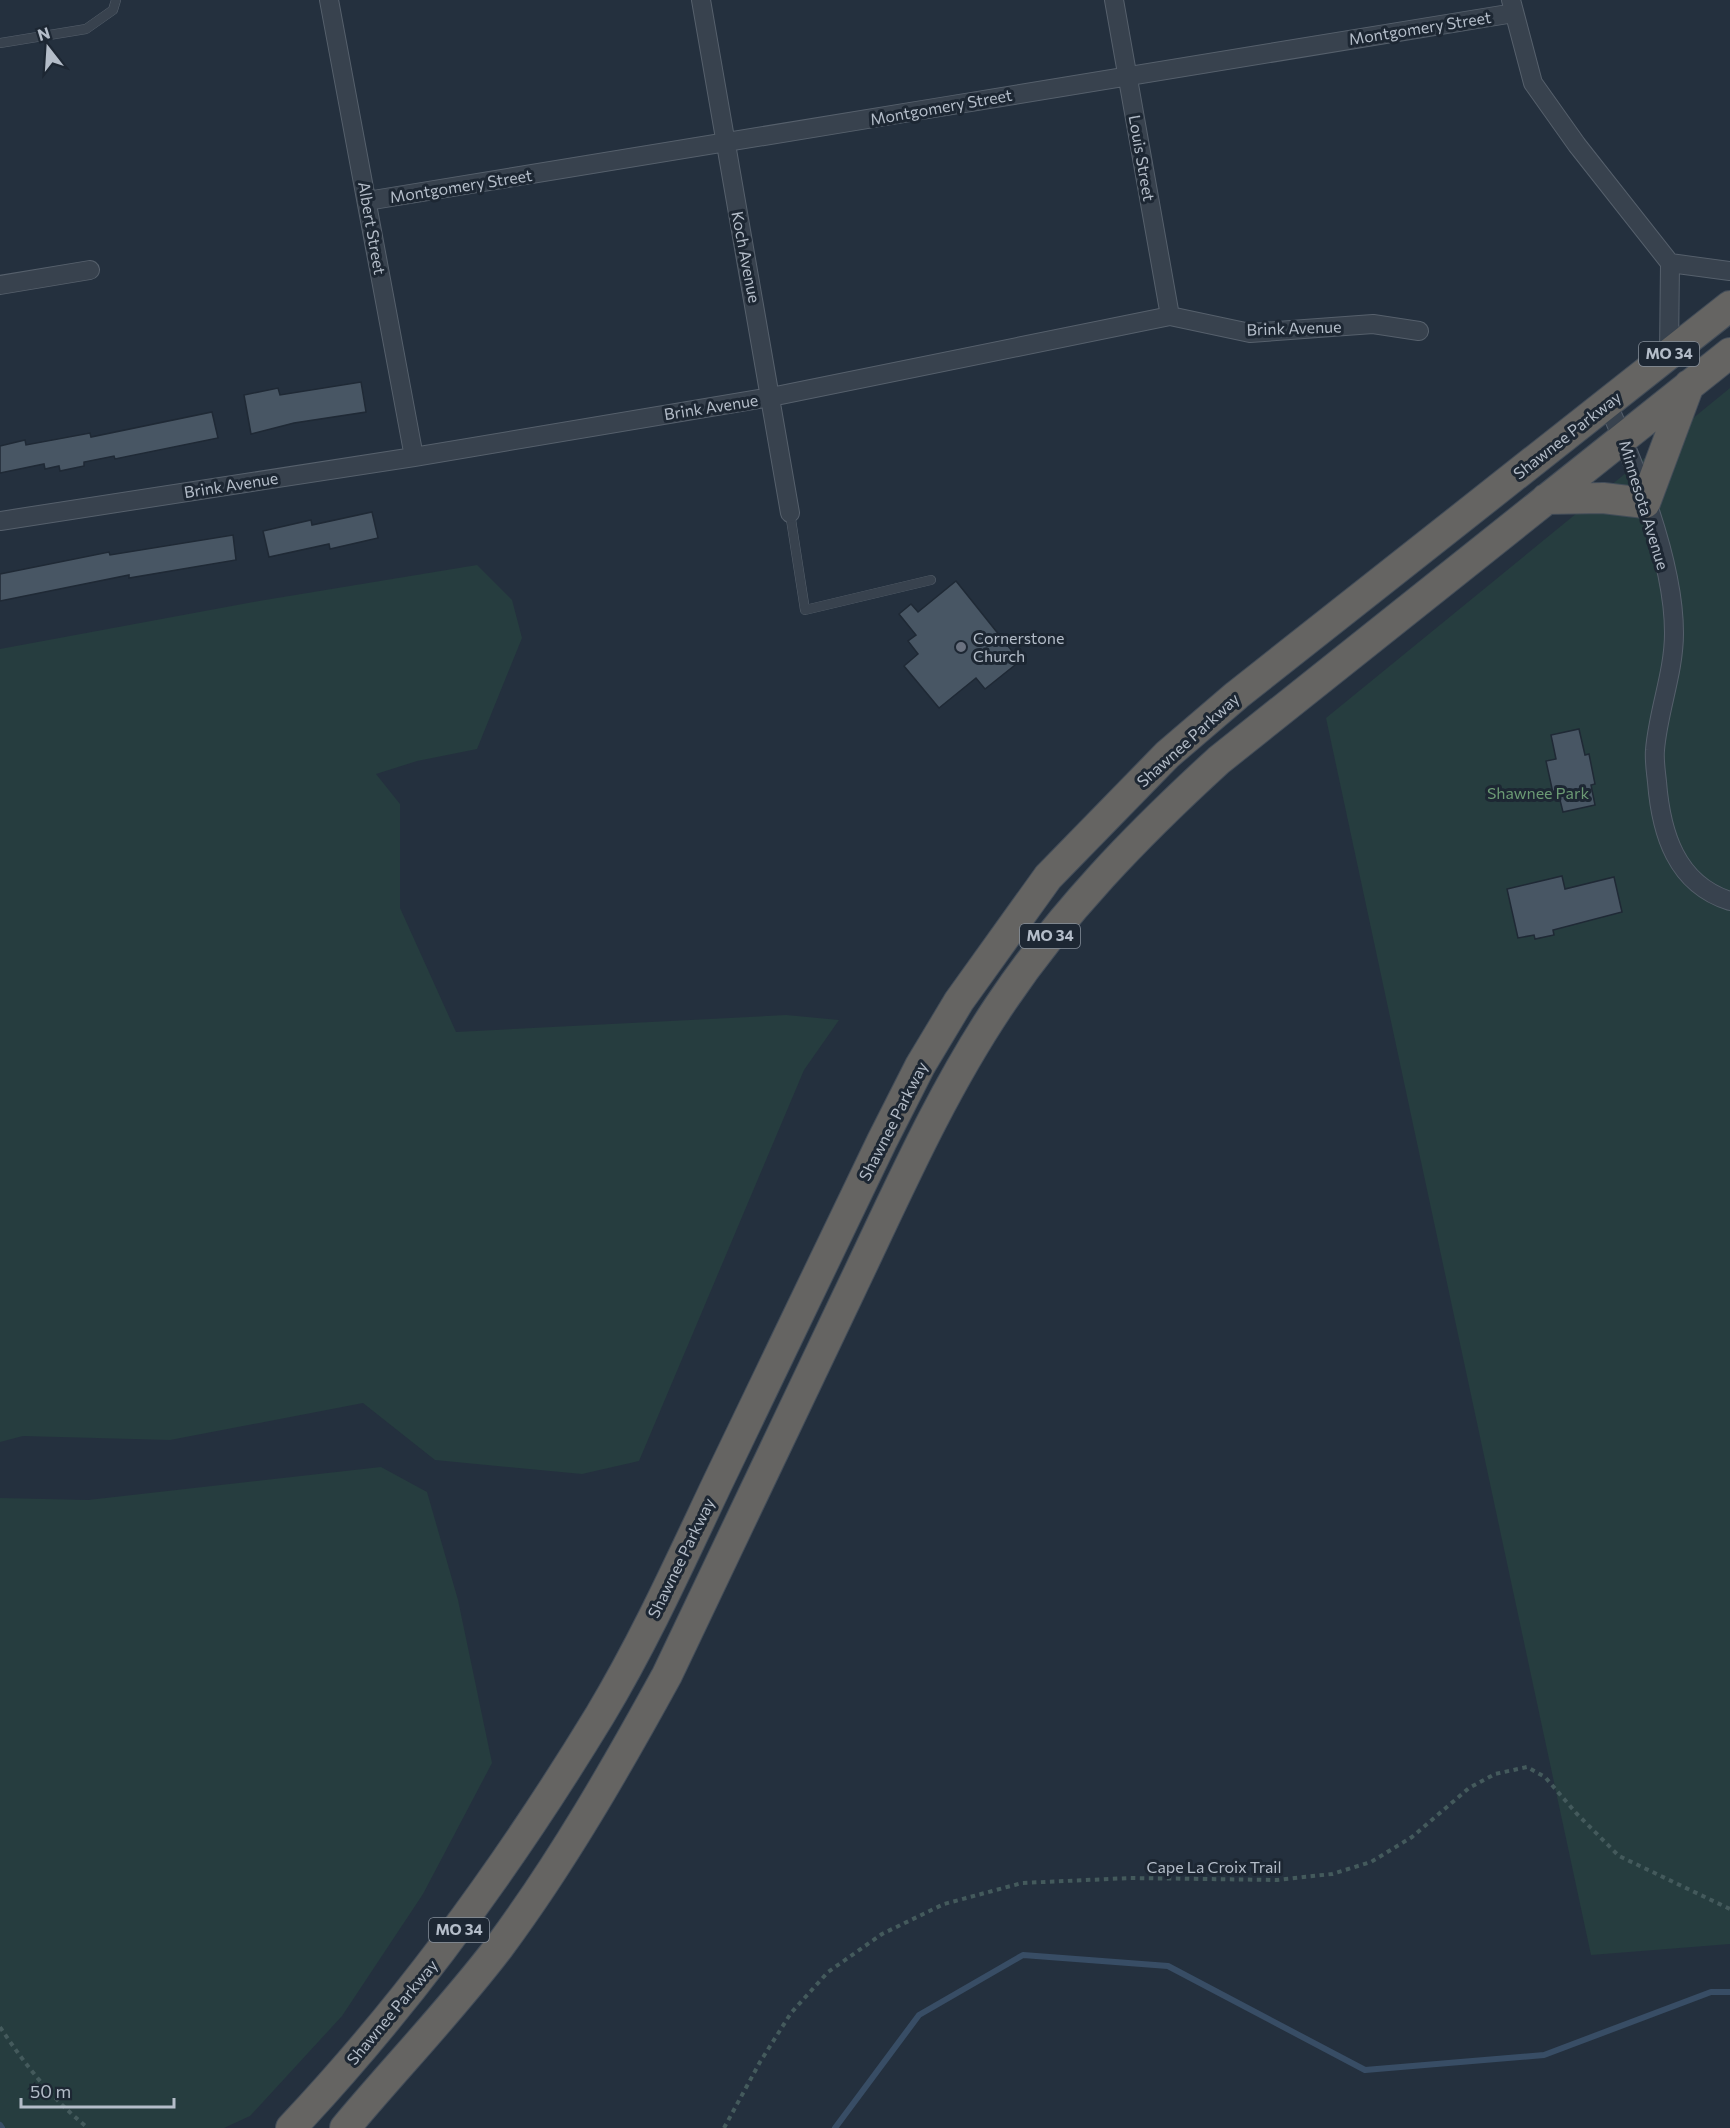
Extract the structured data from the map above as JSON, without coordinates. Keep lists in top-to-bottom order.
{
  "streets": {
    "highway": ["MO 34", "Shawnee Parkway"],
    "street": [
      "Montgomery Street",
      "Louis Street",
      "Albert Street",
      "Koch Avenue",
      "Brink Avenue",
      "Minnesota Avenue"
    ],
    "path": ["Cape La Croix Trail"]
  },
  "crossings": [
    ["Montgomery Street", "Louis Street"],
    ["Montgomery Street", "Albert Street"],
    ["Montgomery Street", "Koch Avenue"],
    ["Louis Street", "Brink Avenue"],
    ["Albert Street", "Brink Avenue"],
    ["Koch Avenue", "Brink Avenue"],
    ["MO 34", "Minnesota Avenue"],
    ["Shawnee Parkway", "Minnesota Avenue"]
  ],
  "parks": ["Shawnee Park"],
  "places": ["Cornerstone Church"],
  "scale_bar": "50 m",
  "north": "top"
}
